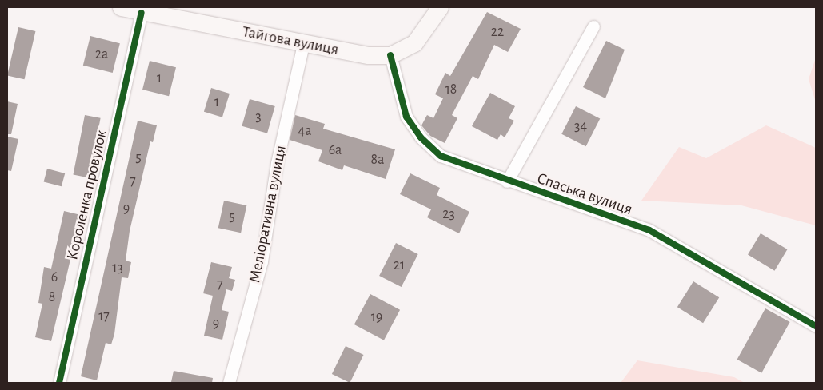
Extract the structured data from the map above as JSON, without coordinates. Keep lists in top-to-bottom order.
{
  "streets": {
    "street": [
      "Тайгова вулиця",
      "Спаська вулиця",
      "Короленка провулок",
      "Меліоративна вулиця"
    ]
  },
  "crossings": [
    ["Тайгова вулиця", "Спаська вулиця"],
    ["Тайгова вулиця", "Короленка провулок"],
    ["Тайгова вулиця", "Меліоративна вулиця"]
  ],
  "house_numbers": [
    "22",
    "2а",
    "1",
    "18",
    "1",
    "3",
    "34",
    "4а",
    "6а",
    "5",
    "8а",
    "7",
    "9",
    "23",
    "5",
    "21",
    "13",
    "6",
    "7",
    "8",
    "17",
    "19",
    "9"
  ]
}
